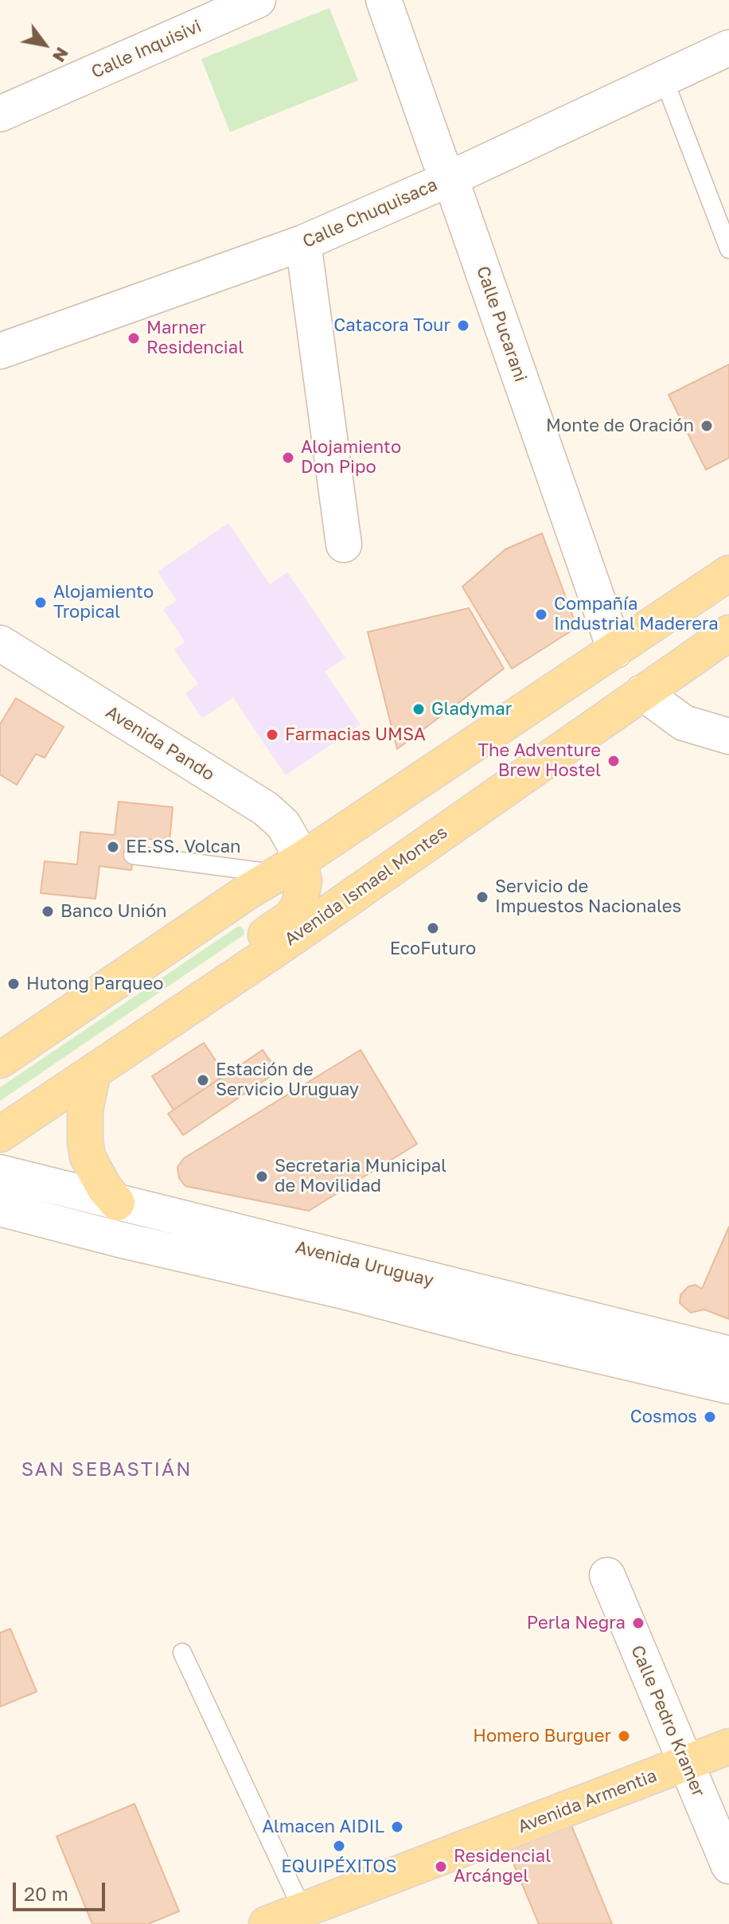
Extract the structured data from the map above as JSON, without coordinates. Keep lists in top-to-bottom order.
{
  "streets": {
    "main road": ["Avenida Ismael Montes", "Avenida Armentia"],
    "street": [
      "Calle Inquisivi",
      "Calle Chuquisaca",
      "Calle Pucarani",
      "Avenida Pando",
      "Avenida Uruguay",
      "Calle Pedro Kramer"
    ]
  },
  "crossings": [
    ["Calle Chuquisaca", "Calle Pucarani"],
    ["Calle Pedro Kramer", "Avenida Armentia"]
  ],
  "districts": ["SAN SEBASTIÁN"],
  "places": [
    "Catacora Tour",
    "Marner Residencial",
    "Monte de Oración",
    "Alojamiento Don Pipo",
    "Alojamiento Tropical",
    "Compañía Industrial Maderera",
    "Gladymar",
    "Farmacias UMSA",
    "The Adventure Brew Hostel",
    "EE.SS. Volcan",
    "Servicio de Impuestos Nacionales",
    "Banco Unión",
    "EcoFuturo",
    "Hutong Parqueo",
    "Estación de Servicio Uruguay",
    "Secretaria Municipal de Movilidad",
    "Cosmos",
    "Perla Negra",
    "Homero Burguer",
    "Almacen AIDIL",
    "EQUIPÉXITOS",
    "Residencial Arcángel"
  ],
  "scale_bar": "20 m",
  "north": "bottom right"
}
